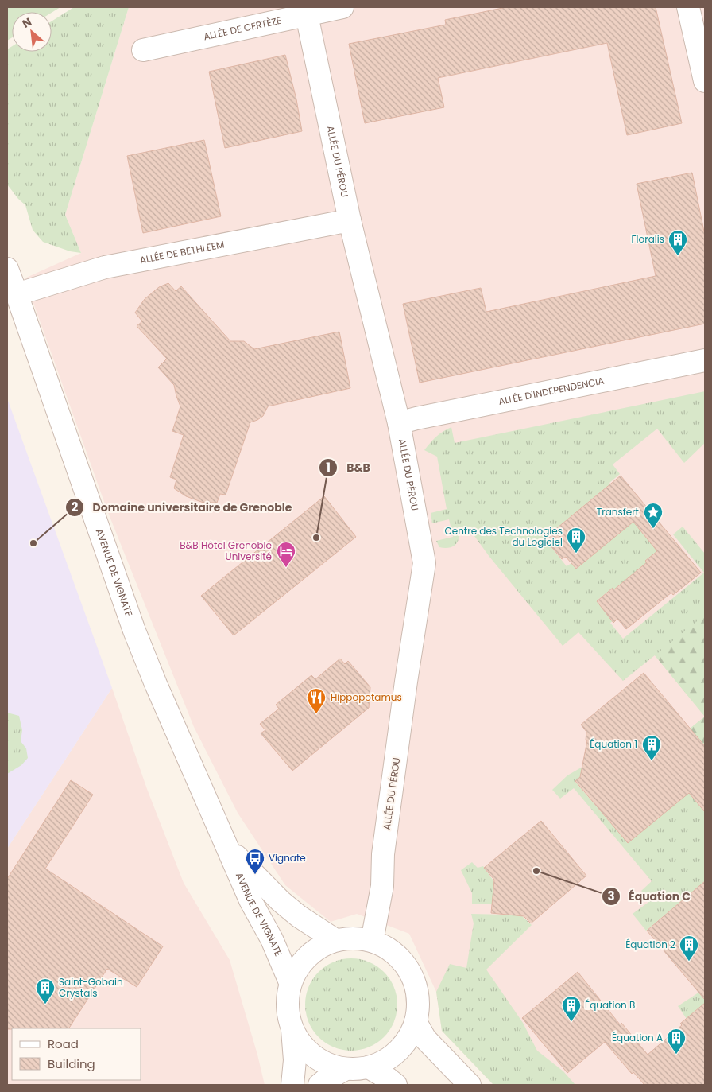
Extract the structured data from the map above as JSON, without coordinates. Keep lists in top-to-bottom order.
{
  "streets": {
    "street": [
      "ALLÉE DE CERTÈZE",
      "ALLÉE DU PÉROU",
      "ALLÉE DE BETHLEEM",
      "ALLÉE D'INDEPENDENCIA",
      "AVENUE DE VIGNATE"
    ]
  },
  "crossings": [
    ["ALLÉE DE CERTÈZE", "ALLÉE DU PÉROU"],
    ["ALLÉE DU PÉROU", "ALLÉE DE BETHLEEM"],
    ["ALLÉE DU PÉROU", "ALLÉE D'INDEPENDENCIA"],
    ["ALLÉE DU PÉROU", "AVENUE DE VIGNATE"],
    ["ALLÉE DE BETHLEEM", "AVENUE DE VIGNATE"]
  ],
  "places": {
    "building": [
      "Floralis",
      "Centre des Technologies du Logiciel",
      "Équation 1",
      "Équation 2",
      "Saint-Gobain Crystals",
      "Équation B",
      "Équation A"
    ],
    "place": ["Transfert"],
    "other": ["B&B", "Domaine universitaire de Grenoble", "Équation C"],
    "hotel": ["B&B Hôtel Grenoble Université"],
    "restaurant": ["Hippopotamus"],
    "bus stop": ["Vignate"]
  },
  "legend": ["Road", "Building"],
  "north": "top left"
}
